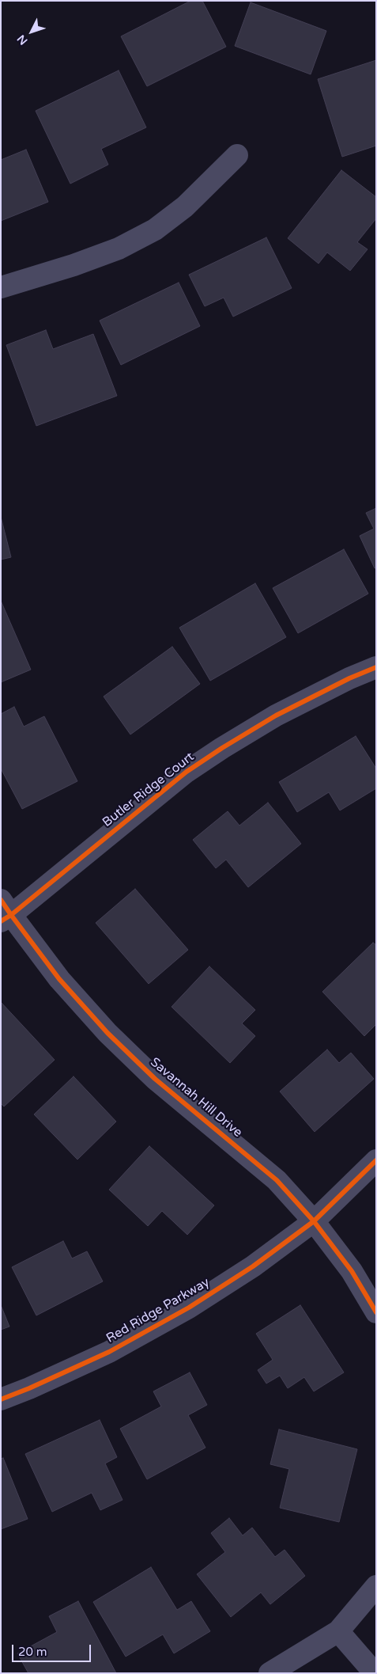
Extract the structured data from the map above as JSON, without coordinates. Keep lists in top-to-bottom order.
{
  "streets": {
    "street": ["Butler Ridge Court", "Savannah Hill Drive", "Red Ridge Parkway"]
  },
  "crossings": [
    ["Butler Ridge Court", "Savannah Hill Drive"],
    ["Savannah Hill Drive", "Red Ridge Parkway"]
  ],
  "scale_bar": "20 m",
  "north": "bottom left"
}
